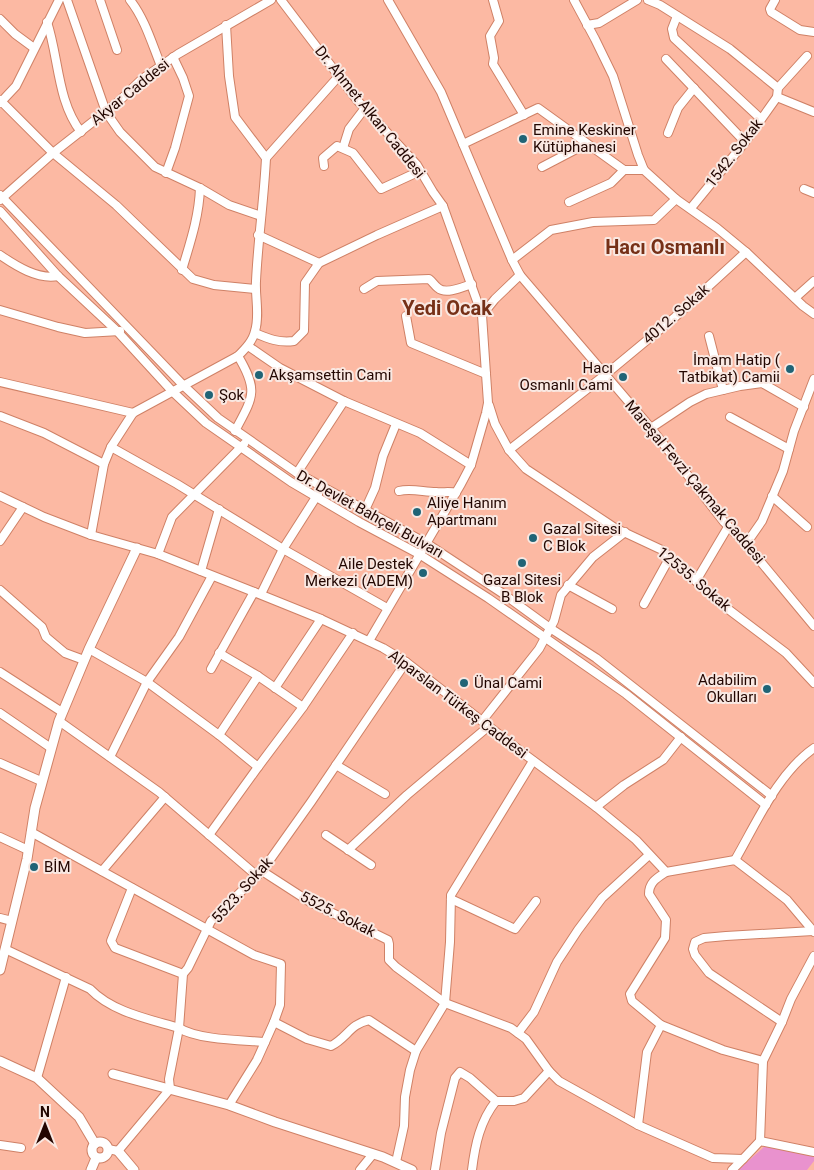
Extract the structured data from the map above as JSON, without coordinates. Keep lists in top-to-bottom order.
{
  "streets": {
    "street": [
      "Akyar Caddesi",
      "Dr. Ahmet Alkan Caddesi",
      "1542. Sokak",
      "4012. Sokak",
      "Mareşal Fevzi Çakmak Caddesi",
      "Dr. Devlet Bahçeli Bulvarı",
      "12535. Sokak",
      "Alparslan Türkeş Caddesi",
      "5523. Sokak",
      "5525. Sokak"
    ]
  },
  "crossings": [
    ["Akyar Caddesi", "Dr. Devlet Bahçeli Bulvarı"],
    ["Dr. Ahmet Alkan Caddesi", "12535. Sokak"],
    ["4012. Sokak", "Mareşal Fevzi Çakmak Caddesi"],
    ["4012. Sokak", "12535. Sokak"],
    ["Alparslan Türkeş Caddesi", "5523. Sokak"],
    ["5523. Sokak", "5525. Sokak"]
  ],
  "districts": ["Hacı Osmanlı", "Yedi Ocak"],
  "places": [
    "Emine Keskiner Kütüphanesi",
    "İmam Hatip ( Tatbikat) Camii",
    "Akşamsettin Cami",
    "Hacı Osmanlı Cami",
    "Şok",
    "Aliye Hanım Apartmanı",
    "Gazal Sitesi C Blok",
    "Gazal Sitesi B Blok",
    "Aile Destek Merkezi (ADEM)",
    "Ünal Cami",
    "Adabilim Okulları",
    "BİM"
  ],
  "north": "top"
}
